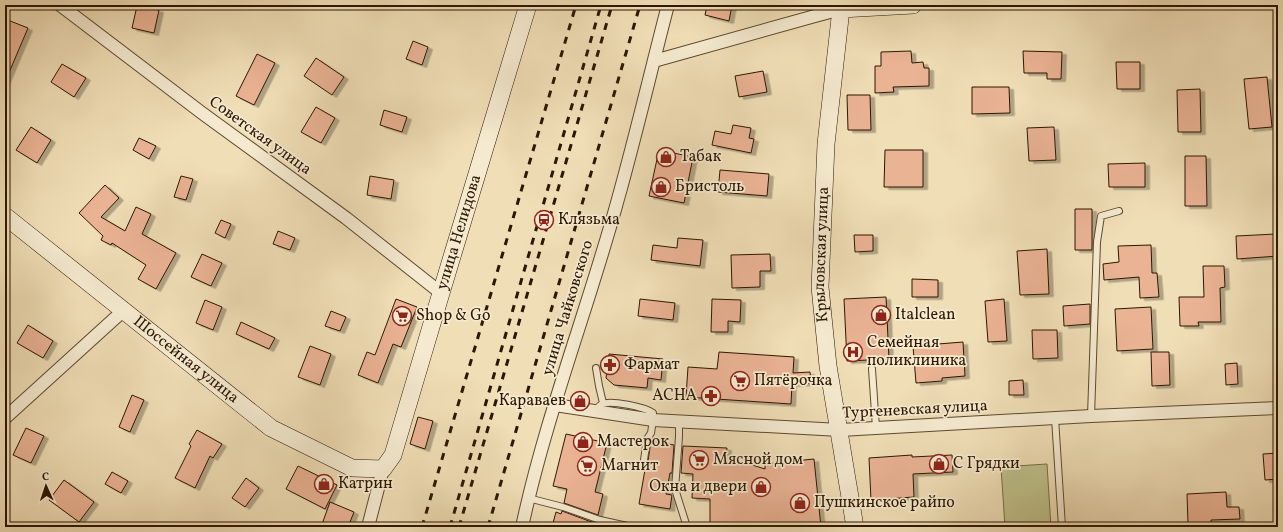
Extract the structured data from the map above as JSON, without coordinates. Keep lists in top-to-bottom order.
{
  "streets": {
    "main road": ["улица Нелидова", "Крыловская улица", "Шоссейная улица"],
    "street": ["Советская улица", "улица Чайковского", "Тургеневская улица"]
  },
  "crossings": [
    ["Советская улица", "улица Нелидова"],
    ["улица Нелидова", "Шоссейная улица"],
    ["Крыловская улица", "Тургеневская улица"],
    ["улица Чайковского", "Тургеневская улица"]
  ],
  "places": {
    "shop": [
      "Табак",
      "Бристоль",
      "Italclean",
      "Караваев",
      "Мастерок",
      "С Грядки",
      "Катрин",
      "Окна и двери",
      "Пушкинское райпо"
    ],
    "station": ["Клязьма"],
    "supermarket": [
      "Shop & Go",
      "Пятёрочка",
      "Мясной дом",
      "Магнит"
    ],
    "hospital": ["Семейная поликлиника"],
    "pharmacy": ["Фармат", "АСНА"]
  },
  "north": "top"
}
